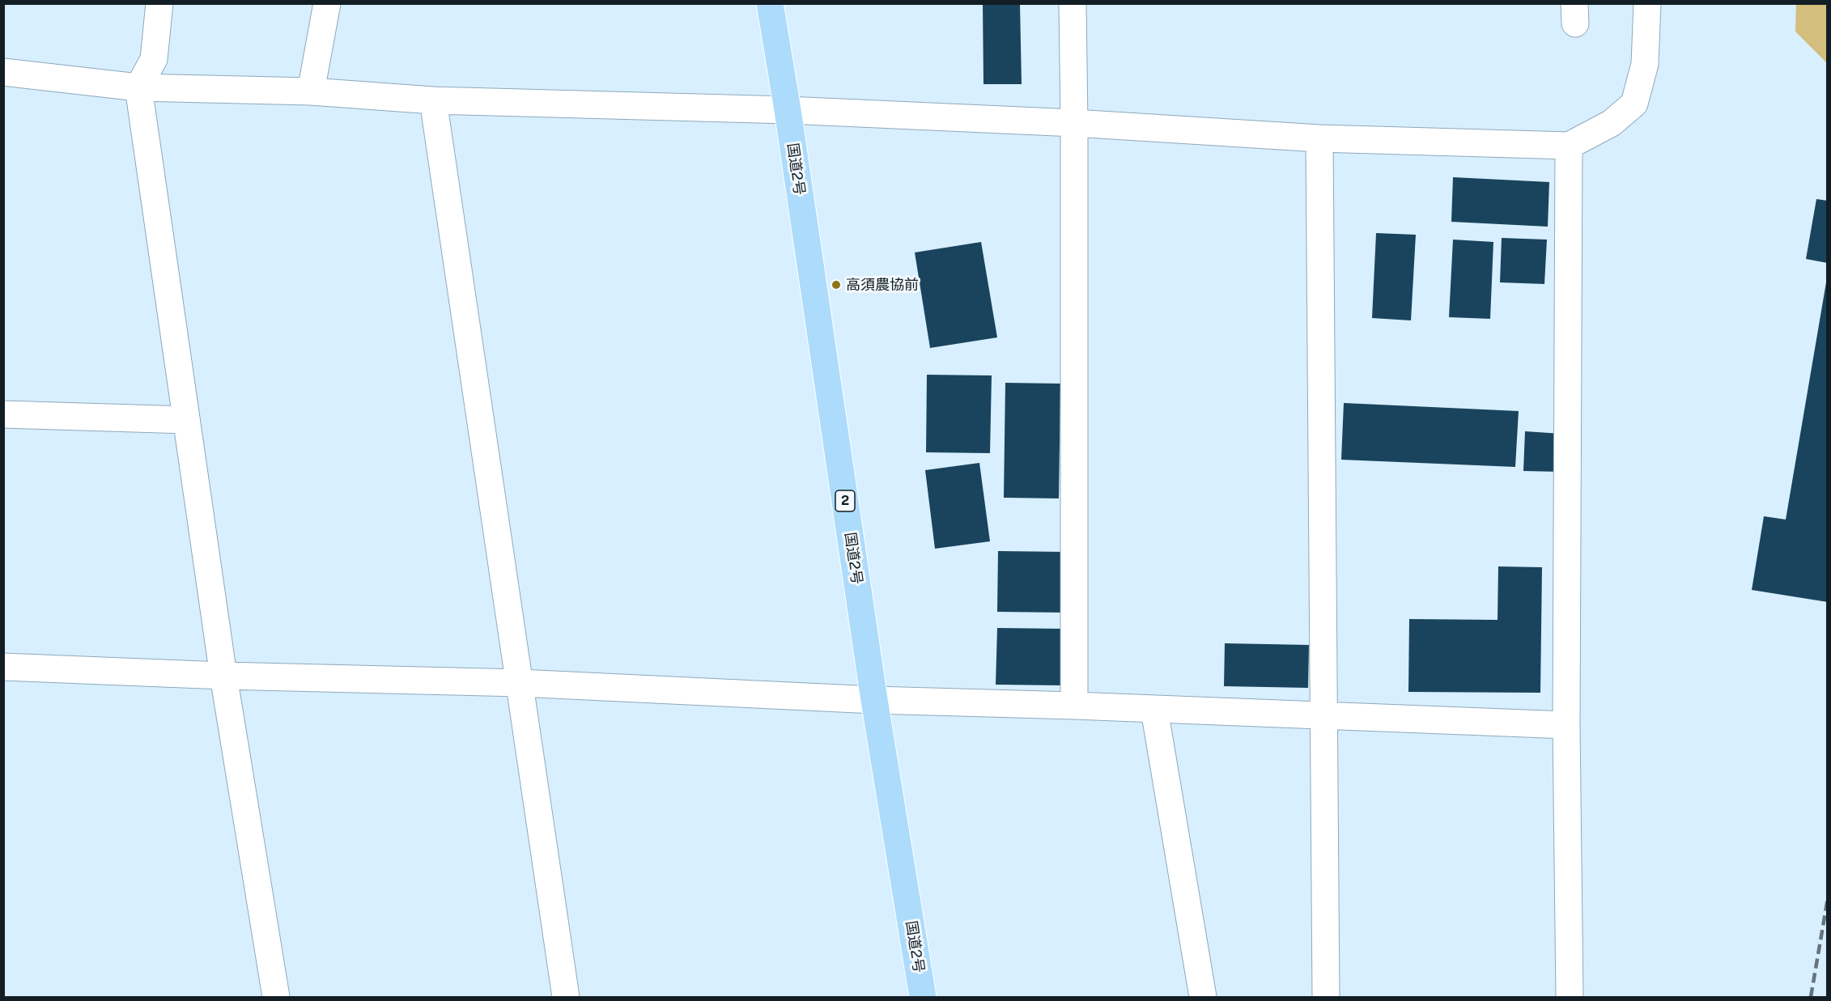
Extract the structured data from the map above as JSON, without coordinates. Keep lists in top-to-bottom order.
{
  "streets": {
    "highway": ["国道2号", "2"]
  },
  "places": ["高須農協前"]
}
